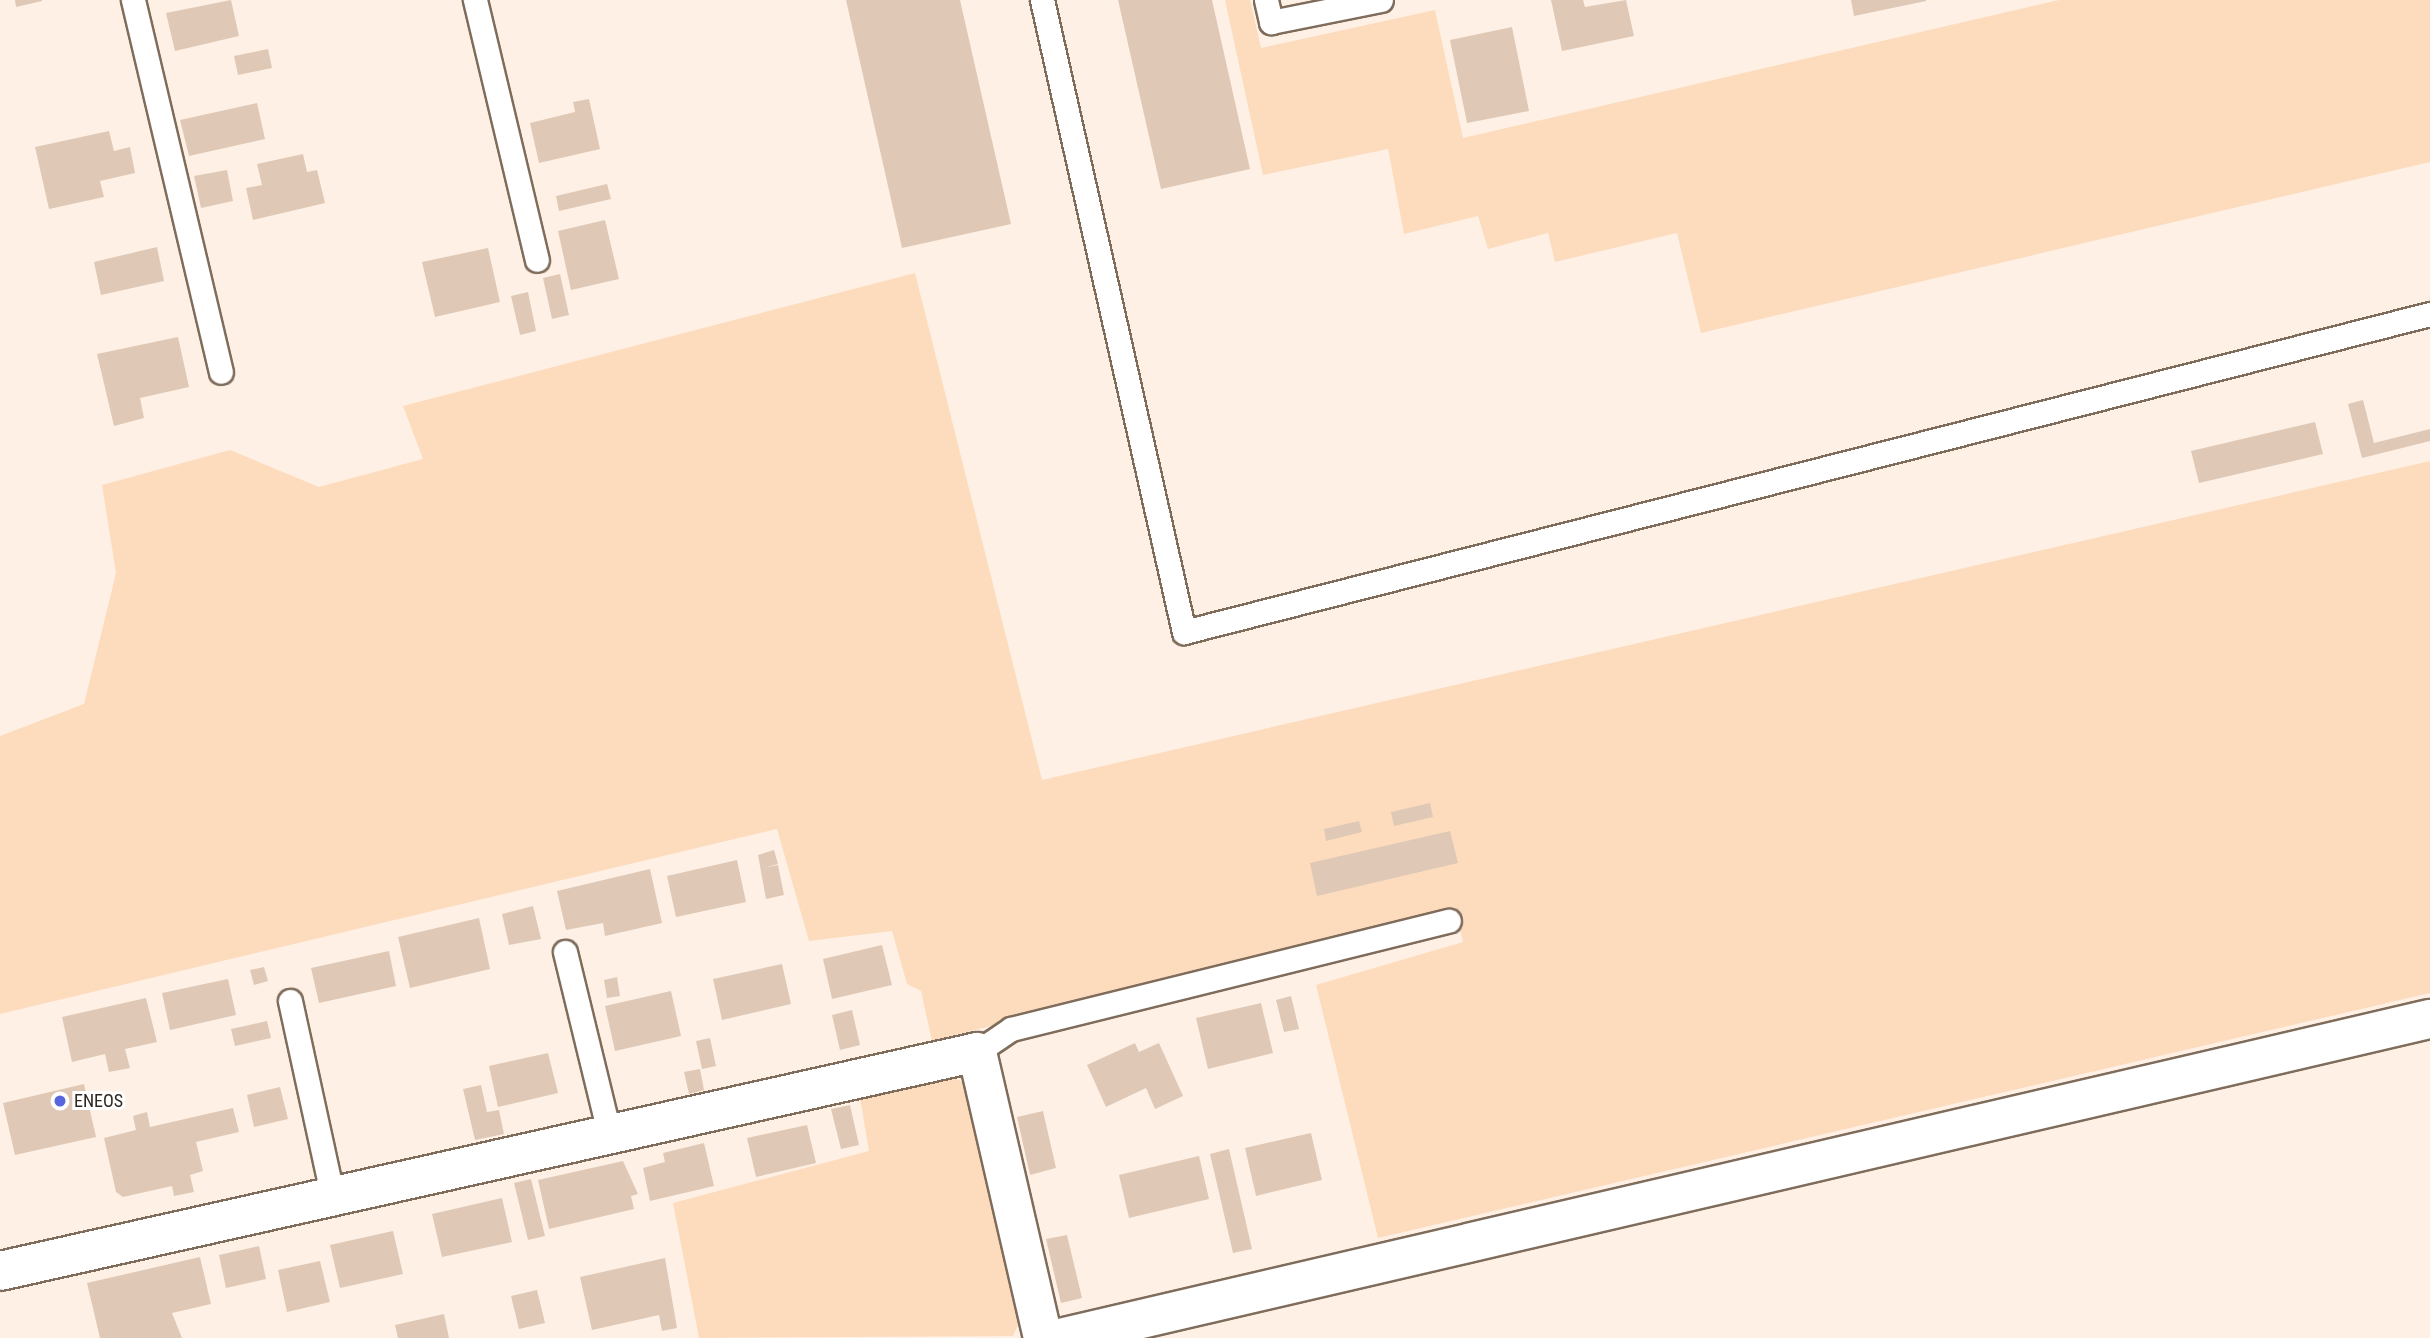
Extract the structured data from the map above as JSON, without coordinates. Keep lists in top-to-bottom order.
{
  "places": ["ENEOS"]
}
